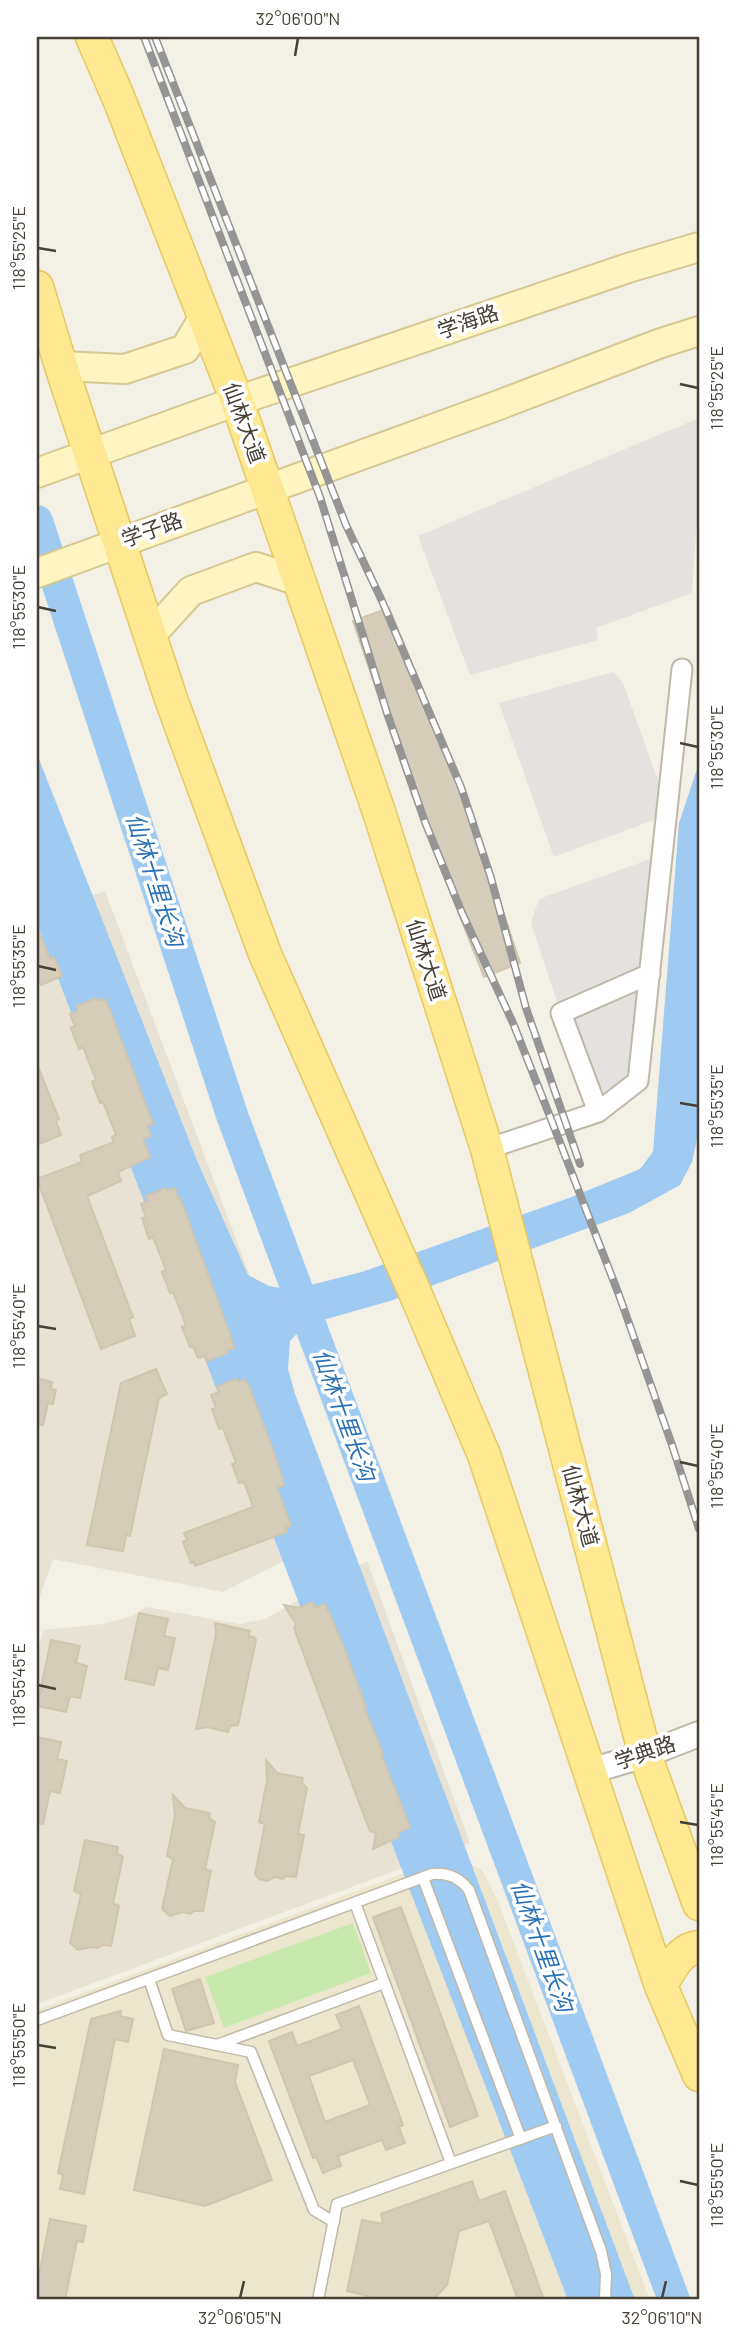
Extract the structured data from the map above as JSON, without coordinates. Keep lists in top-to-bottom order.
{
  "streets": {
    "main road": ["学海路", "仙林大道", "学子路"],
    "street": ["学典路"]
  },
  "crossings": [
    ["学海路", "仙林大道"],
    ["仙林大道", "学子路"],
    ["仙林大道", "学典路"]
  ],
  "water": ["仙林十里长沟"],
  "coordinates": [
    "32°06'00\"N",
    "118°55'25\"E",
    "118°55'30\"E",
    "118°55'35\"E",
    "118°55'40\"E",
    "118°55'45\"E",
    "118°55'50\"E",
    "32°06'05\"N",
    "32°06'10\"N"
  ]
}
